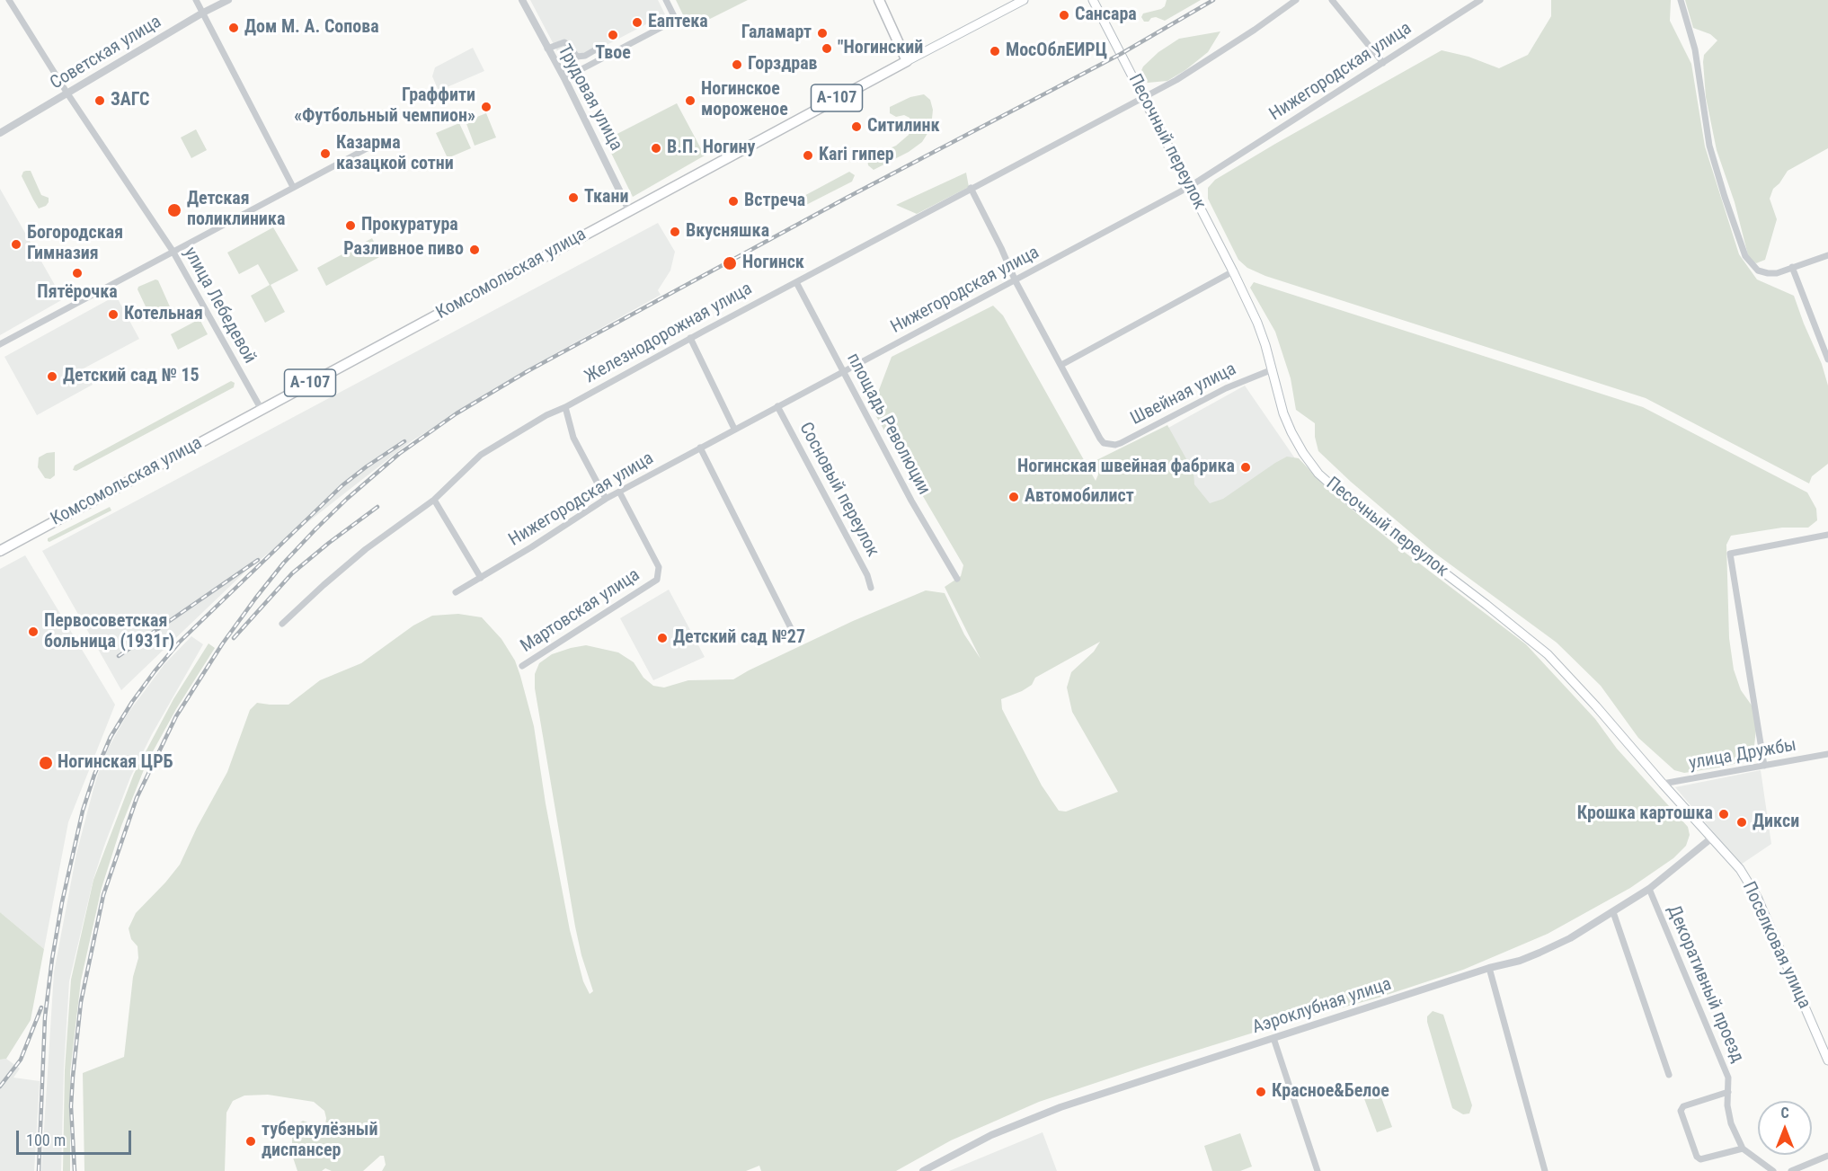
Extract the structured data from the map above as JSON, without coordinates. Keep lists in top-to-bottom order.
{
  "streets": {
    "main road": [
      "А-107",
      "Песочный переулок",
      "Комсомольская улица",
      "Поселковая улица"
    ],
    "street": [
      "Советская улица",
      "Нижегородская улица",
      "Трудовая улица",
      "улица Лебедевой",
      "Железнодорожная улица",
      "Швейная улица",
      "площадь Революции",
      "Сосновый переулок",
      "Мартовская улица",
      "улица Дружбы",
      "Декоративный проезд",
      "Аэроклубная улица"
    ]
  },
  "crossings": [
    ["Советская улица", "улица Лебедевой"],
    ["Нижегородская улица", "Песочный переулок"],
    ["Нижегородская улица", "площадь Революции"],
    ["Нижегородская улица", "Сосновый переулок"],
    ["Нижегородская улица", "Мартовская улица"],
    ["Трудовая улица", "Комсомольская улица"],
    ["Песочный переулок", "Железнодорожная улица"],
    ["Песочный переулок", "Швейная улица"],
    ["Песочный переулок", "улица Дружбы"],
    ["Песочный переулок", "Поселковая улица"],
    ["Песочный переулок", "Аэроклубная улица"],
    ["Комсомольская улица", "улица Лебедевой"],
    ["Железнодорожная улица", "площадь Революции"],
    ["Поселковая улица", "Аэроклубная улица"],
    ["Декоративный проезд", "Аэроклубная улица"]
  ],
  "places": [
    "Сансара",
    "Еаптека",
    "Дом М. А. Сопова",
    "Галамарт",
    "Твое",
    "\"Ногинский",
    "МосОблЕИРЦ",
    "Горздрав",
    "ЗАГС",
    "Ногинское мороженое",
    "Граффити «Футбольный чемпион»",
    "Ситилинк",
    "В.П. Ногину",
    "Казарма казацкой сотни",
    "Kari гипер",
    "Ткани",
    "Встреча",
    "Детская поликлиника",
    "Прокуратура",
    "Вкусняшка",
    "Богородская Гимназия",
    "Разливное пиво",
    "Ногинск",
    "Пятёрочка",
    "Котельная",
    "Детский сад № 15",
    "Ногинская швейная фабрика",
    "Автомобилист",
    "Первосоветская больница (1931г)",
    "Детский сад №27",
    "Ногинская ЦРБ",
    "Крошка картошка",
    "Дикси",
    "Красное&Белое",
    "туберкулёзный диспансер"
  ],
  "scale_bar": "100 m",
  "north": "top"
}
